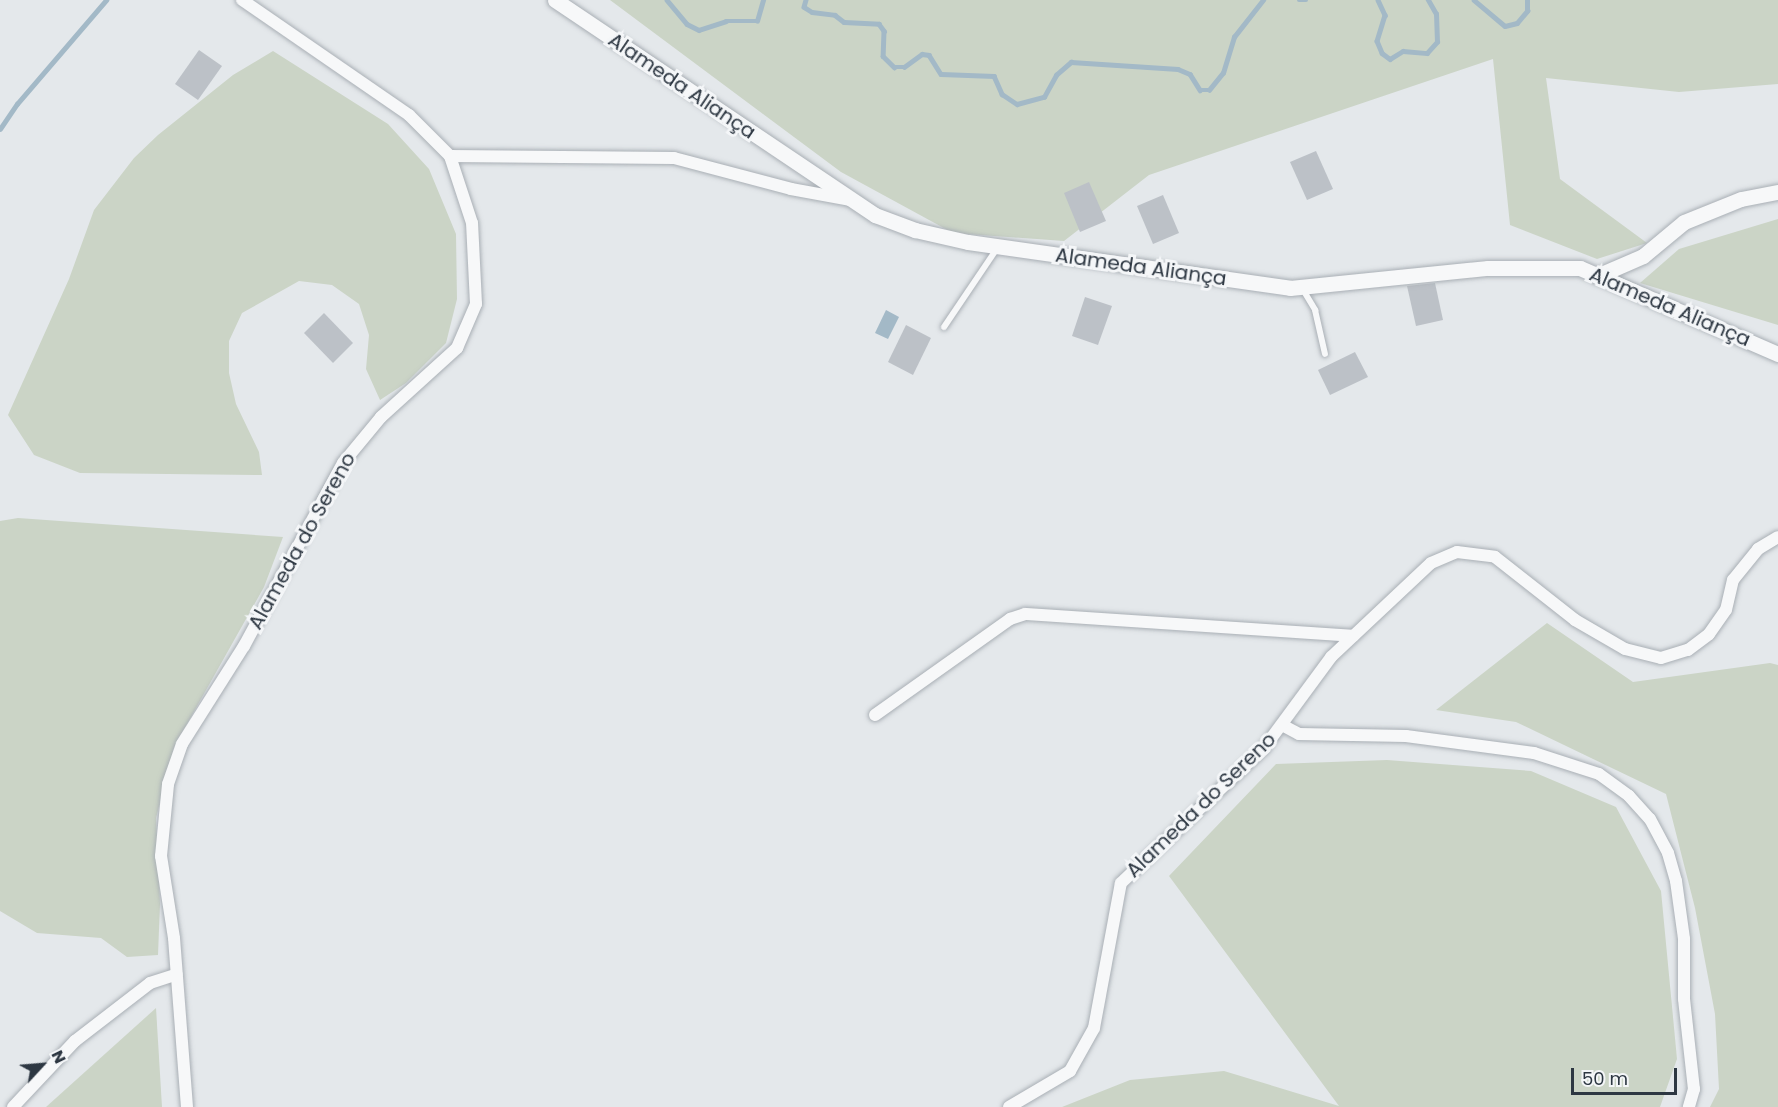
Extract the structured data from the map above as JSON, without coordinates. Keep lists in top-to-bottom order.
{
  "streets": {
    "street": ["Alameda Aliança", "Alameda do Sereno"]
  },
  "scale_bar": "50 m",
  "north": "top right"
}
